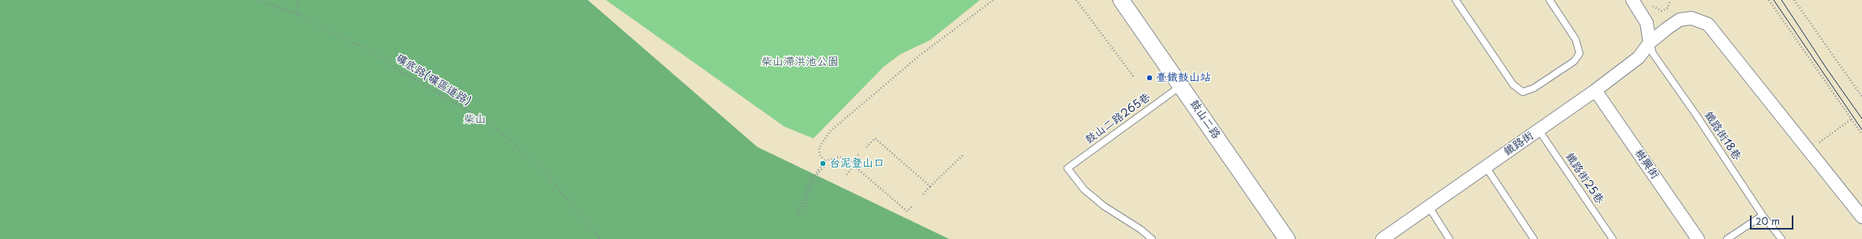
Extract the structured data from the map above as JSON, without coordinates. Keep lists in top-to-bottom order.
{
  "streets": {
    "street": ["鼓山二路", "鐵路街", "樹興街"],
    "lane": ["鼓山二路265巷", "鐵路街18巷", "鐵路街25巷"],
    "path": ["礦底路(礦區道路)"]
  },
  "crossings": [
    ["鼓山二路265巷", "鼓山二路"],
    ["鐵路街18巷", "鐵路街"],
    ["鐵路街", "樹興街"],
    ["鐵路街", "鐵路街25巷"]
  ],
  "parks": ["柴山滯洪池公園", "柴山"],
  "places": ["臺鐵鼓山站", "台泥登山口"],
  "scale_bar": "20 m"
}
